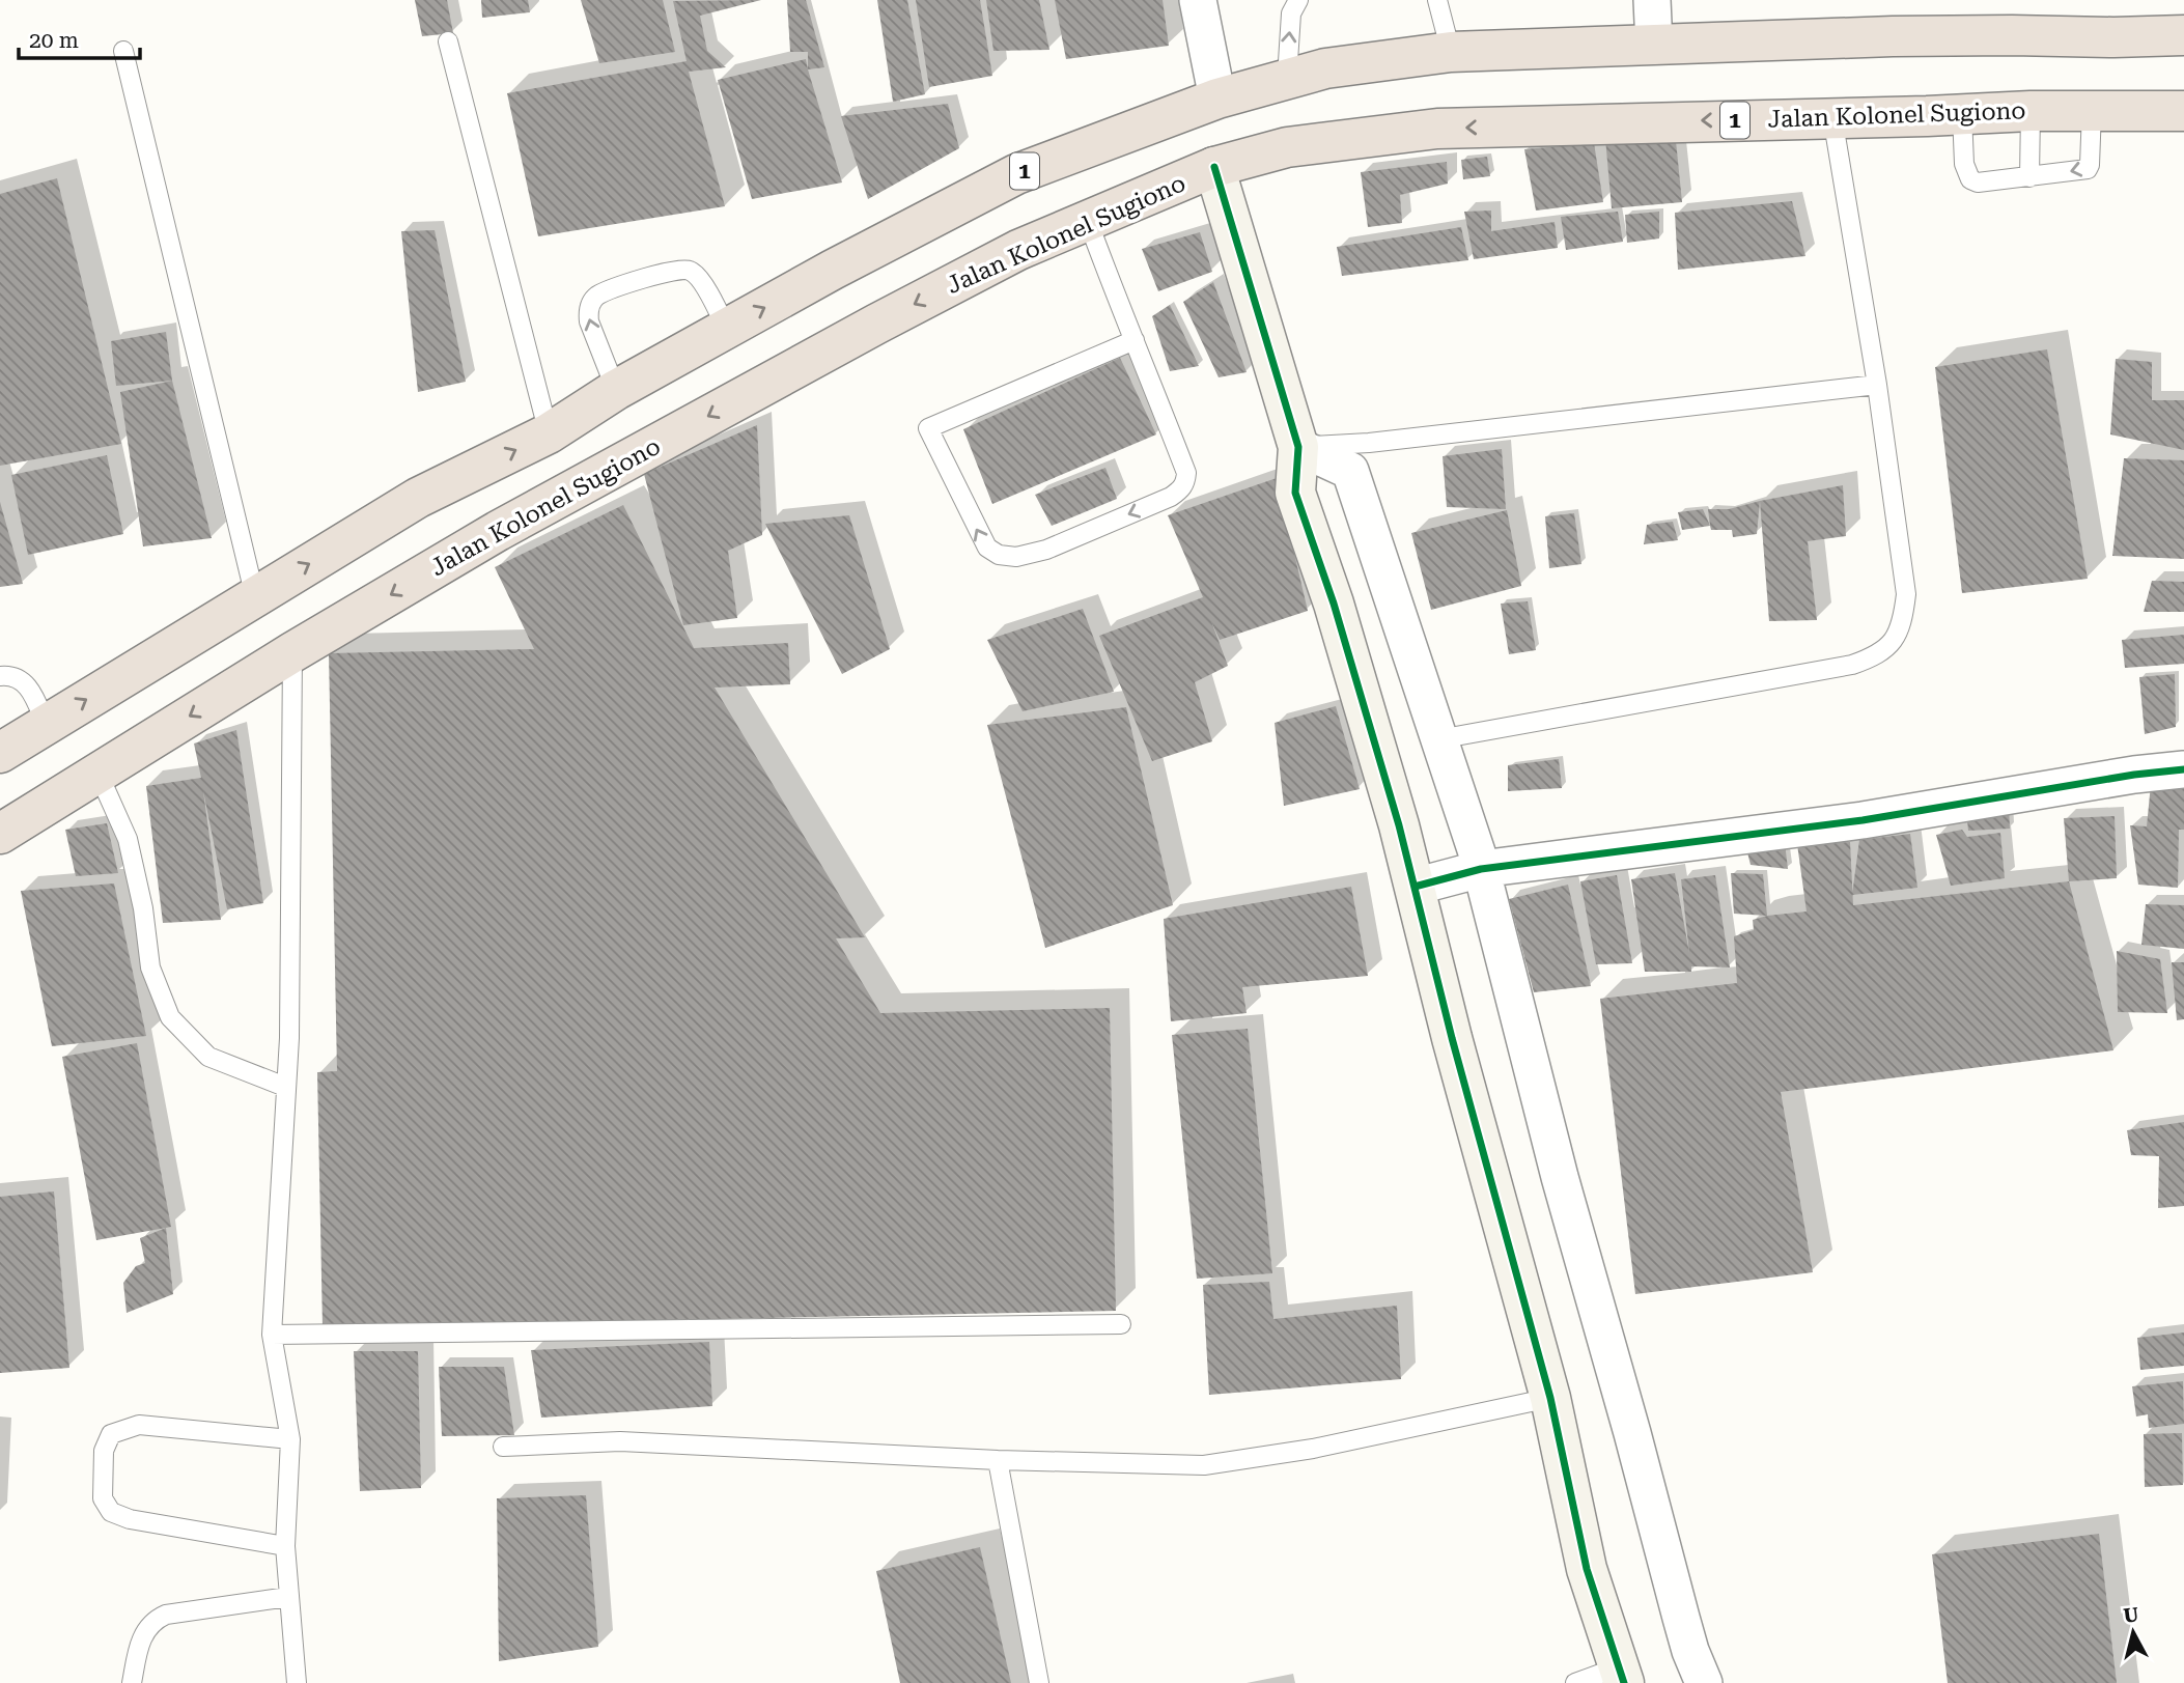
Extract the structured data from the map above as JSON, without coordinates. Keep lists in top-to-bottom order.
{
  "streets": {
    "highway": ["Jalan Kolonel Sugiono", "1"]
  },
  "scale_bar": "20 m",
  "north": "top"
}
